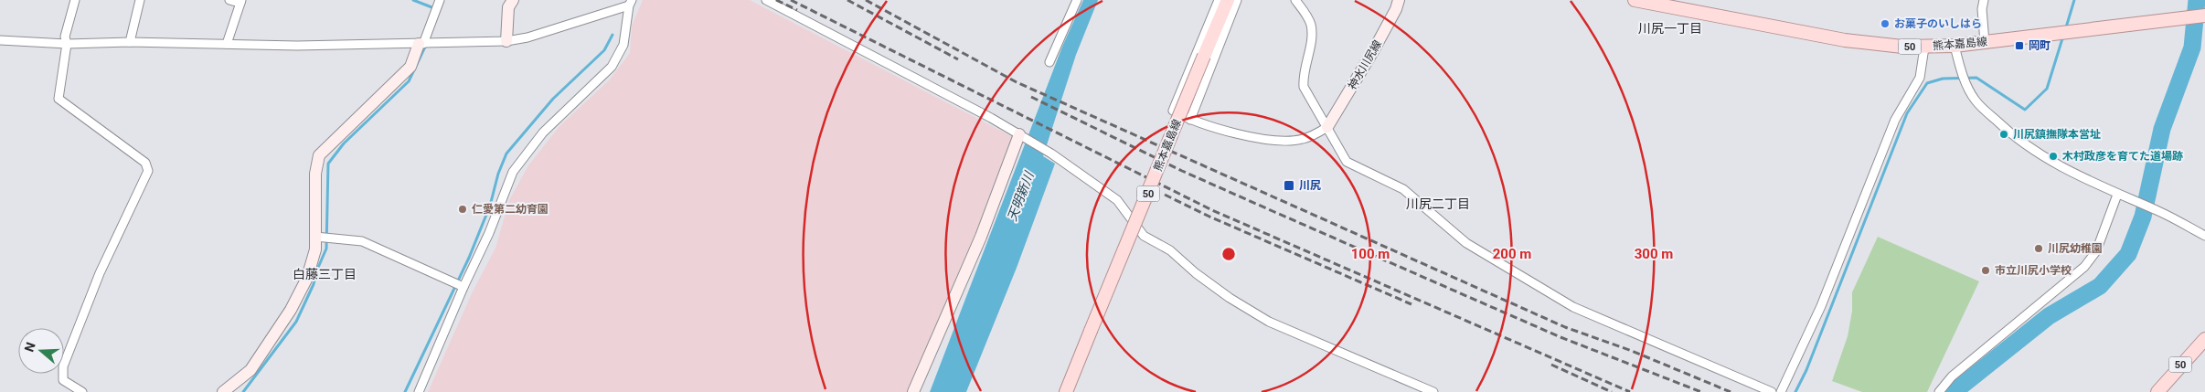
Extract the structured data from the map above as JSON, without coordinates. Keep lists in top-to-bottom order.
{
  "streets": {
    "main road": ["熊本嘉島線", "50"],
    "street": ["神水川尻線"]
  },
  "districts": ["川尻一丁目", "川尻二丁目", "白藤三丁目"],
  "water": ["天明新川"],
  "places": {
    "other": [
      "お菓子のいしはら",
      "川尻鎮撫隊本営址",
      "木村政彦を育てた道場跡",
      "仁愛第二幼育園",
      "川尻幼稚園",
      "市立川尻小学校"
    ],
    "transit": ["岡町", "川尻"]
  },
  "north": "left",
  "rings": ["100 m", "200 m", "300 m"]
}
